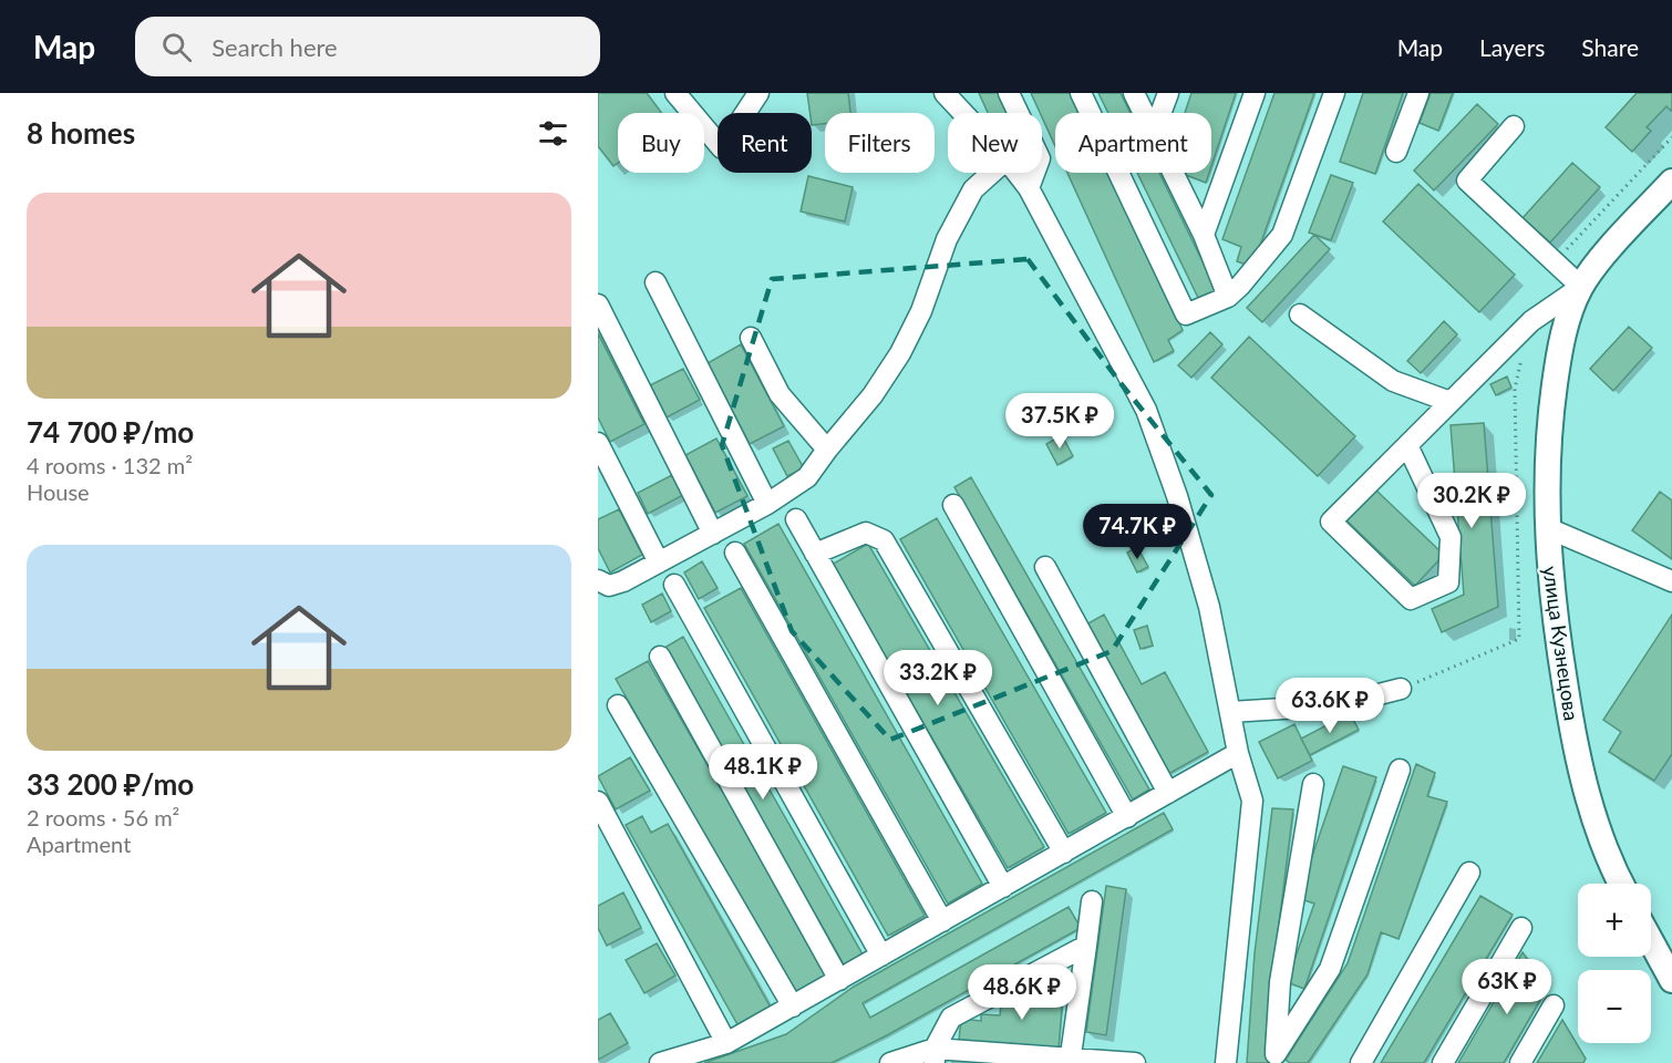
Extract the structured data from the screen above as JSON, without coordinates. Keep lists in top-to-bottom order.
{
  "streets": {
    "main road": ["улица Кузнецова"]
  },
  "page": {
    "header": "Map",
    "search": "Search here",
    "nav": ["Map", "Layers", "Share"],
    "heading": "8 homes",
    "chip": [
      "Buy",
      "Rent",
      "Filters",
      "New",
      "Apartment"
    ],
    "list": [
      {
        "name": "74 700 ₽/mo",
        "note": "4 rooms · 132 m² · House"
      },
      {
        "name": "33 200 ₽/mo",
        "note": "2 rooms · 56 m² · Apartment"
      }
    ],
    "price": [
      "37.5K ₽",
      "30.2K ₽",
      "74.7K ₽",
      "33.2K ₽",
      "63.6K ₽",
      "48.1K ₽",
      "63K ₽",
      "48.6K ₽"
    ],
    "map_buttons": ["+", "−"]
  }
}
